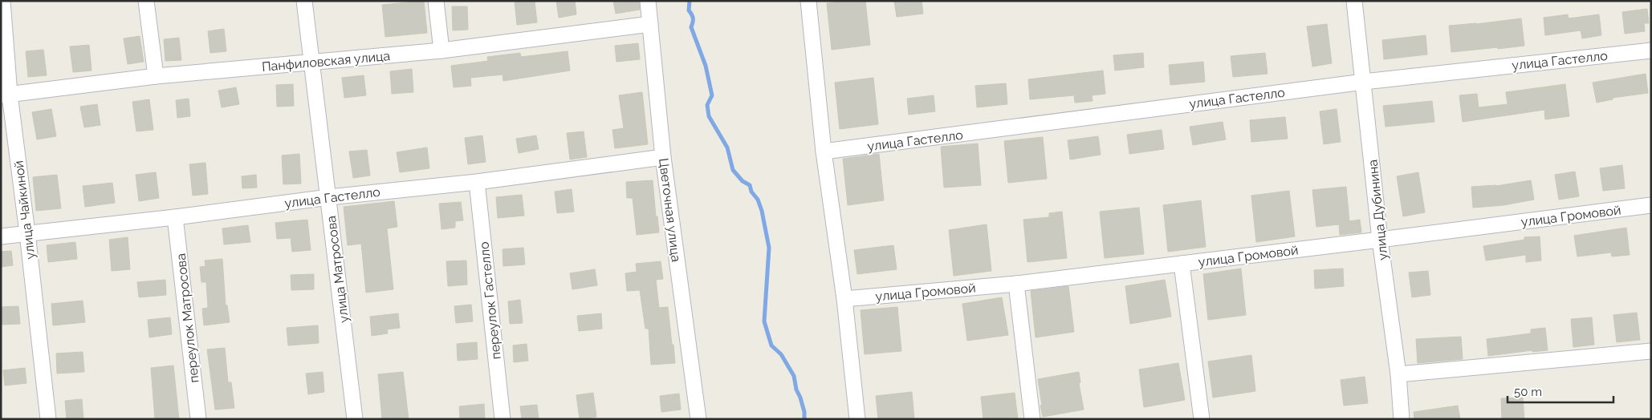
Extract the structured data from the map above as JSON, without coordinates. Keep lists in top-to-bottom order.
{
  "streets": {
    "street": [
      "улица Гастелло",
      "Панфиловская улица",
      "улица Чайкиной",
      "Цветочная улица",
      "улица Дубинина",
      "улица Громовой",
      "улица Матросова",
      "переулок Гастелло",
      "переулок Матросова"
    ]
  },
  "crossings": [
    ["улица Гастелло", "улица Чайкиной"],
    ["улица Гастелло", "Цветочная улица"],
    ["улица Гастелло", "улица Дубинина"],
    ["улица Гастелло", "улица Матросова"],
    ["улица Гастелло", "переулок Гастелло"],
    ["улица Гастелло", "переулок Матросова"],
    ["Панфиловская улица", "улица Чайкиной"],
    ["Панфиловская улица", "Цветочная улица"],
    ["Панфиловская улица", "улица Матросова"],
    ["улица Дубинина", "улица Громовой"]
  ],
  "scale_bar": "50 m"
}
